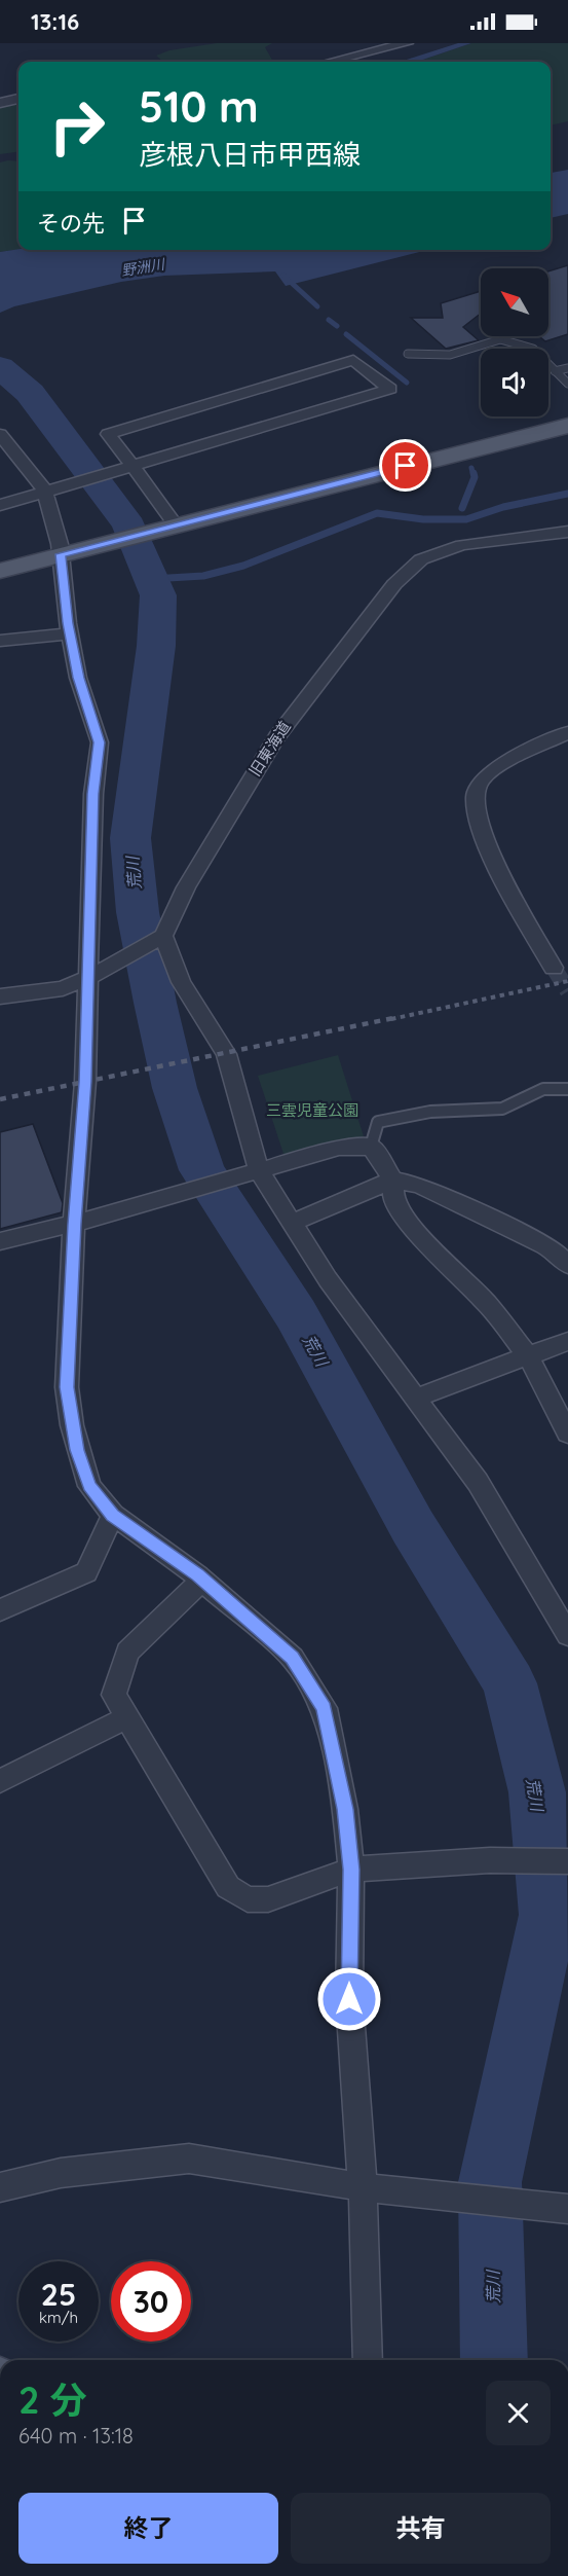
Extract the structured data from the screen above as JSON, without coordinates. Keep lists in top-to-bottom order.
{
  "streets": {
    "street": ["旧東海道"]
  },
  "water": ["野洲川", "荒川"],
  "parks": ["三雲児童公園"],
  "north": "top left",
  "page": {
    "status": "13:16",
    "turn": ["510 m", "彦根八日市甲西線"],
    "then": "その先",
    "speed": "25 km/h",
    "limit": "30",
    "heading": ["2 分", "640 m · 13:18"],
    "buttons": ["終了", "共有"]
  }
}
